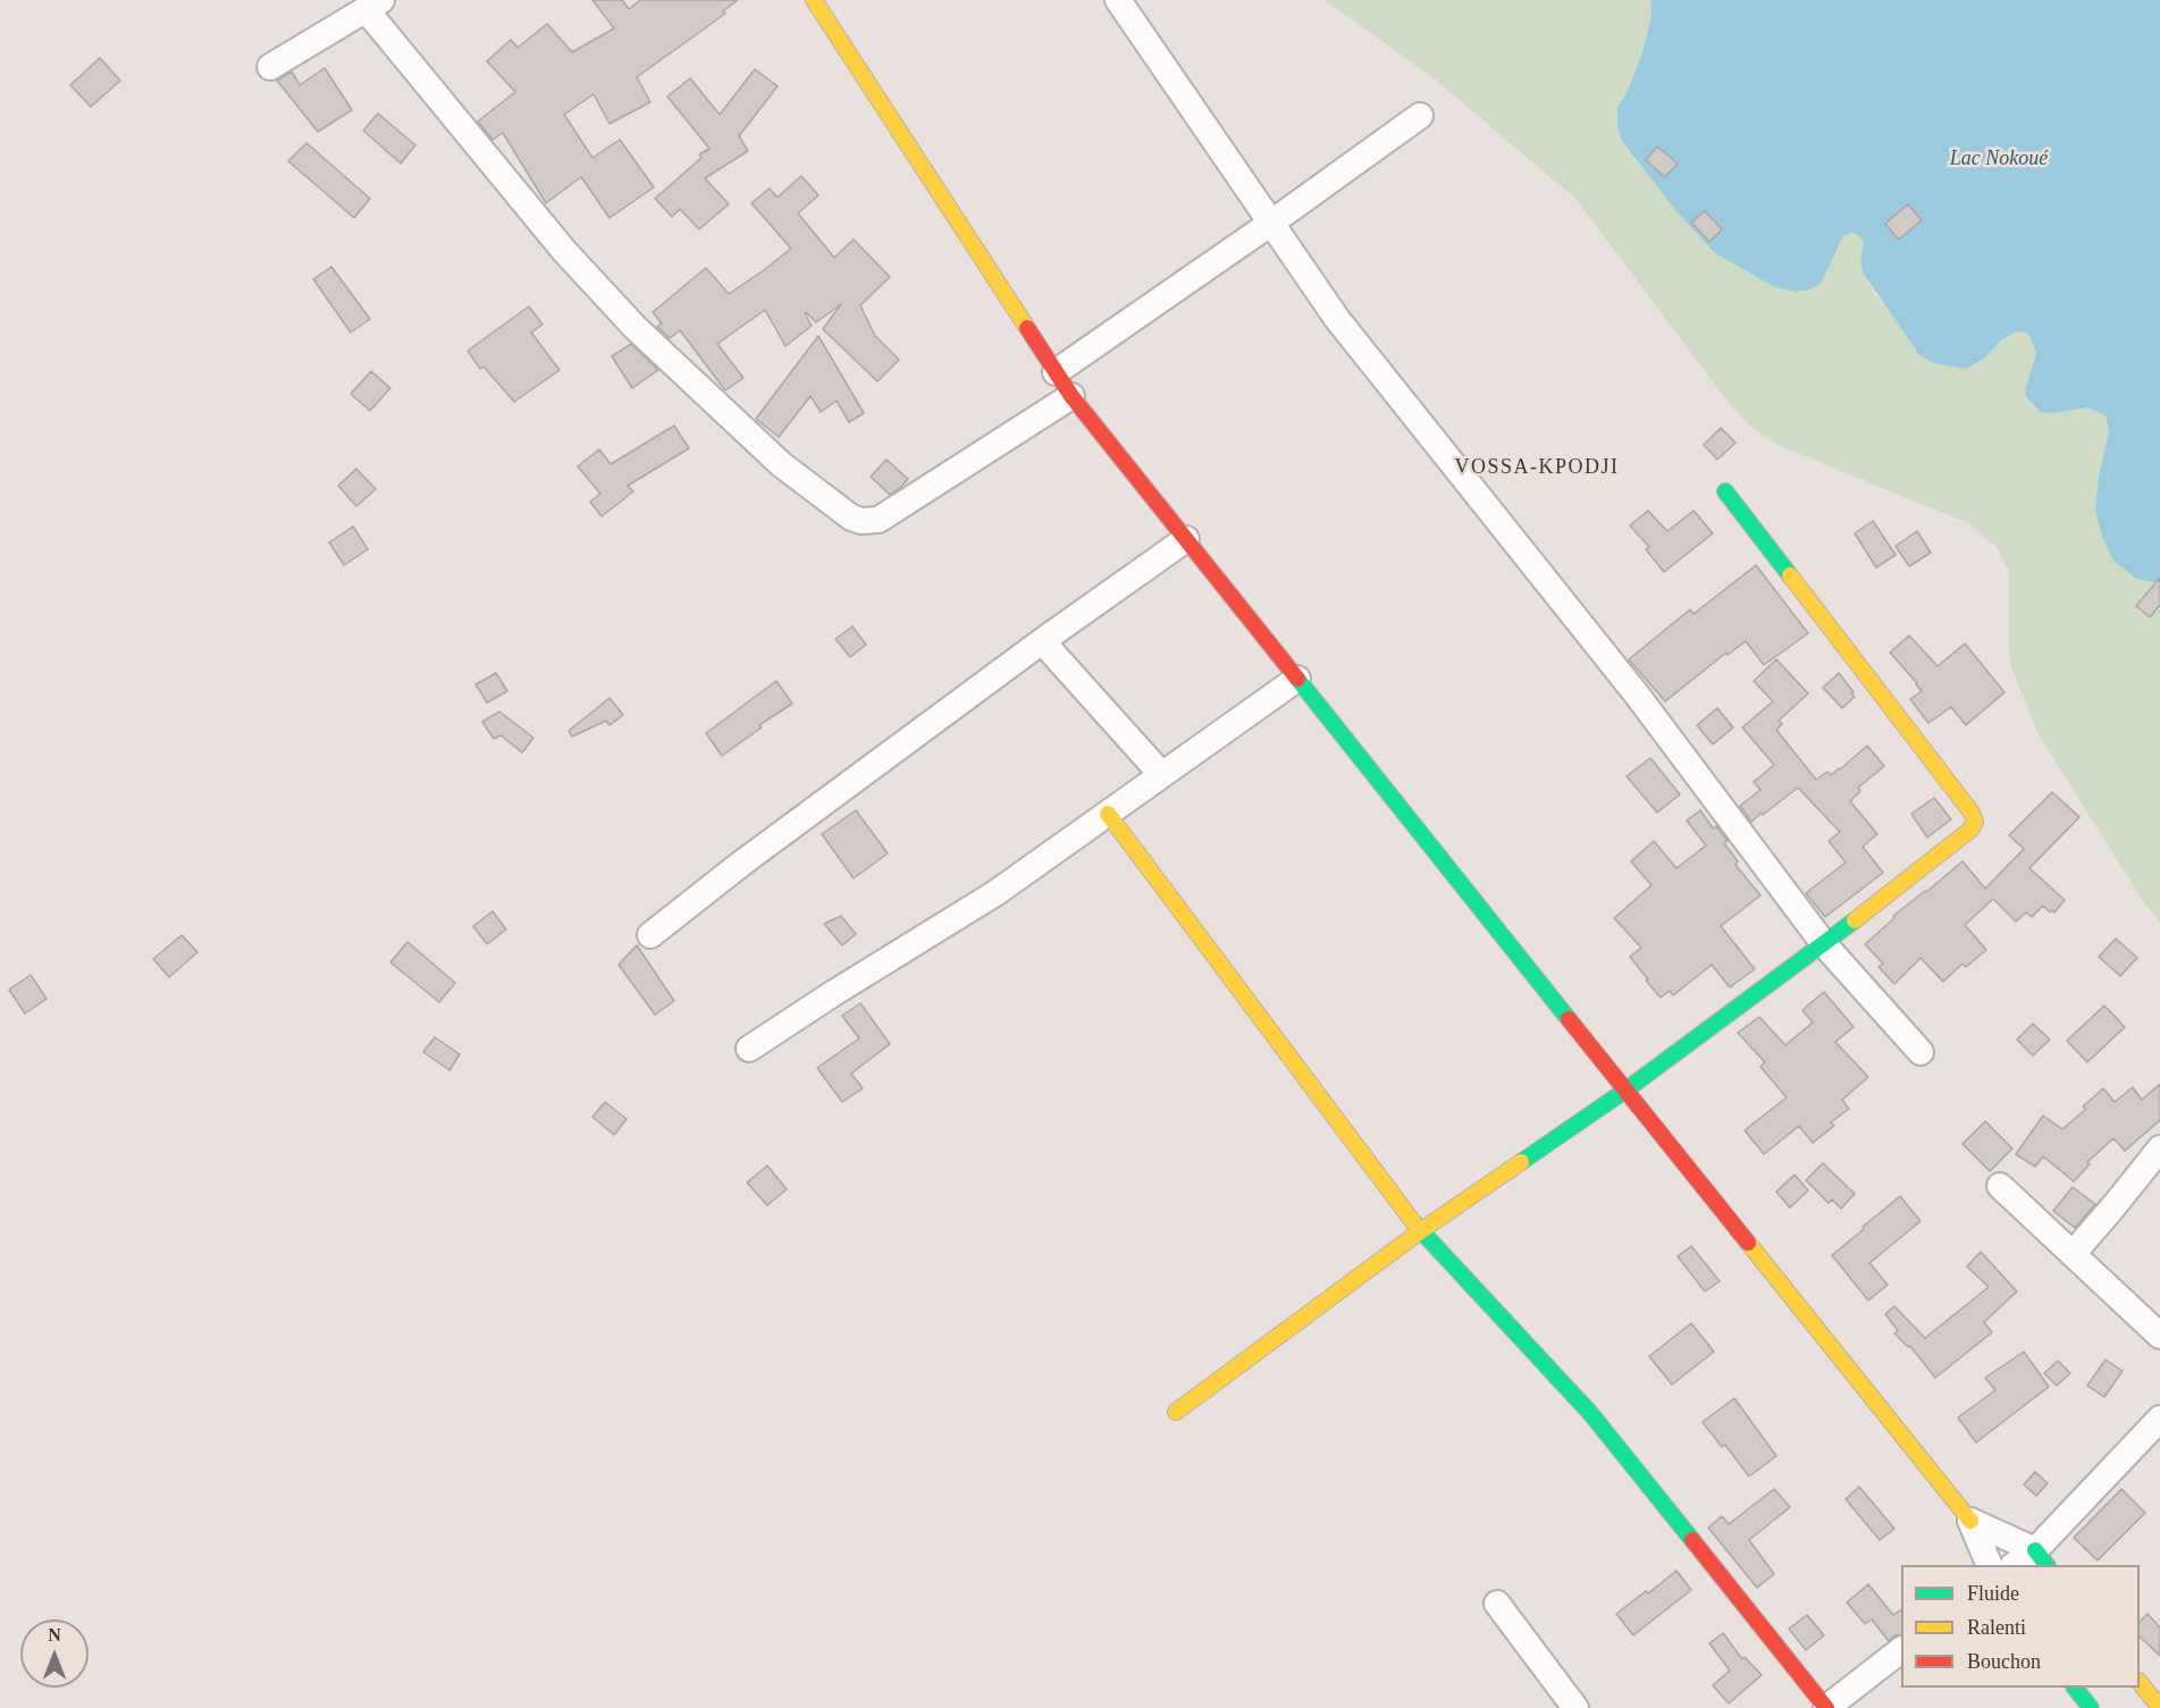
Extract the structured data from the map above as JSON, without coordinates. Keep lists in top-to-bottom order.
{
  "districts": ["VOSSA-KPODJI"],
  "water": ["Lac Nokoué"],
  "legend": ["Fluide", "Ralenti", "Bouchon"],
  "north": "top"
}
